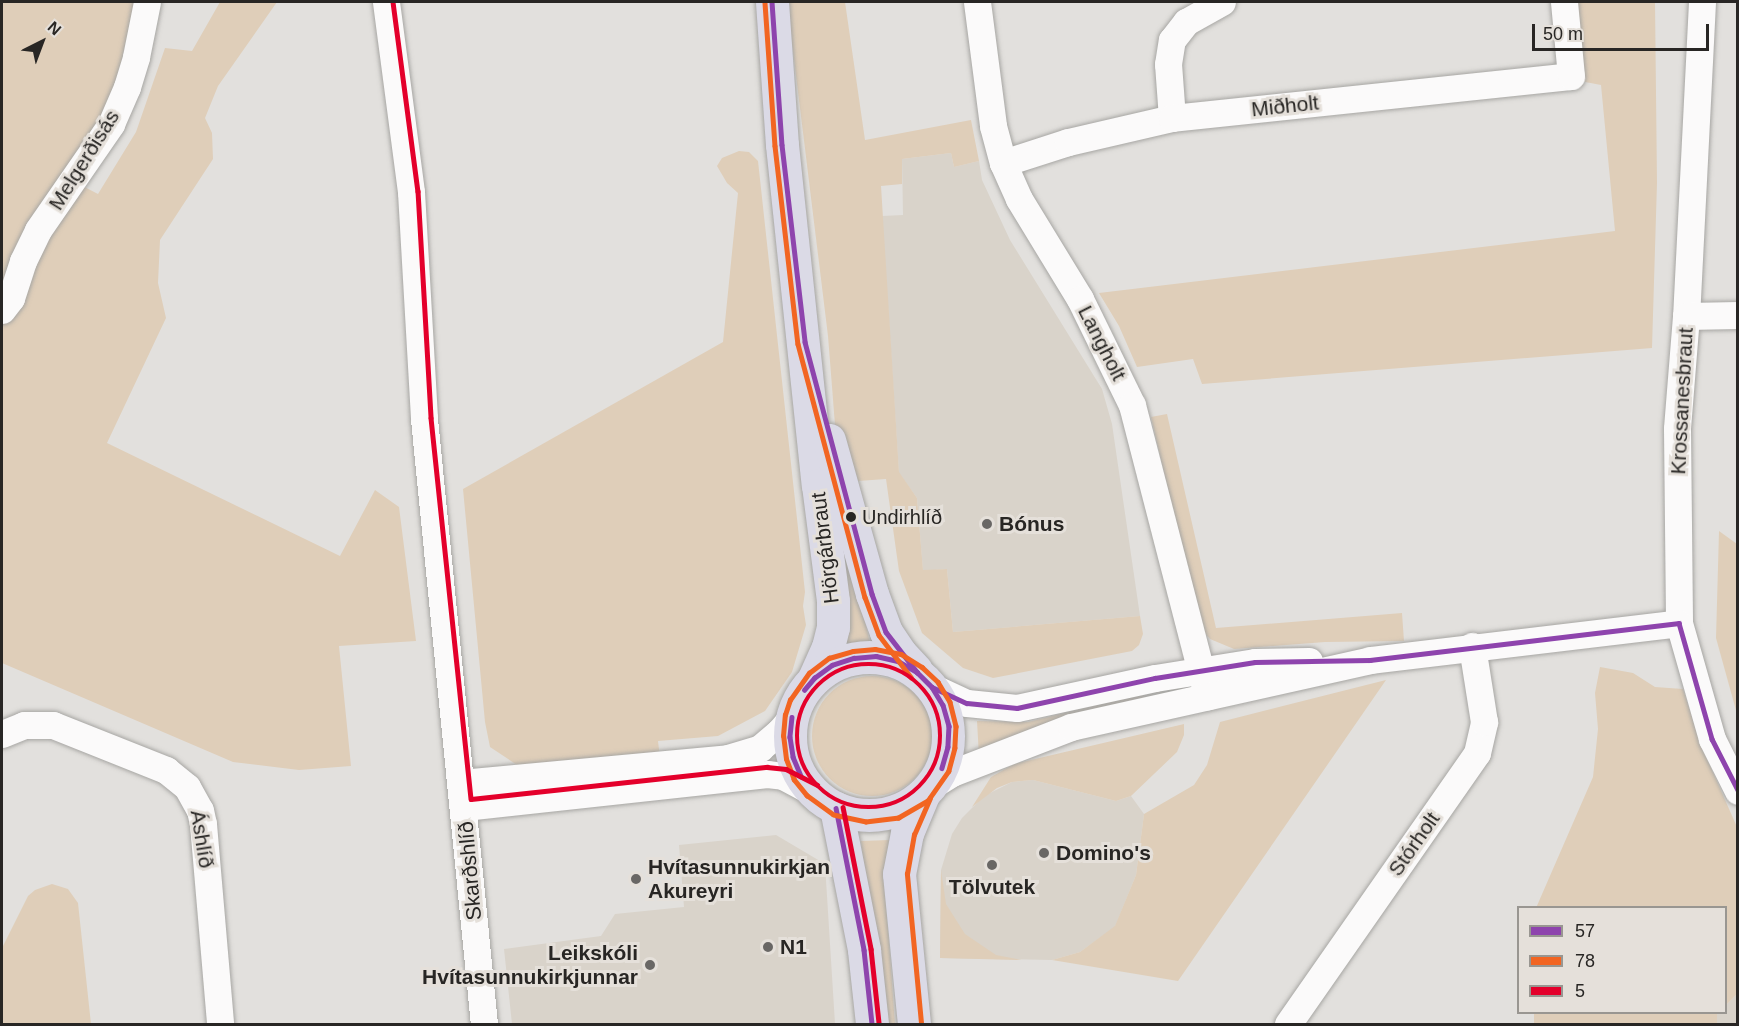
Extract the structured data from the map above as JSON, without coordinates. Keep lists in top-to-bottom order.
{
  "streets": {
    "highway": ["Hörgárbraut"],
    "street": [
      "Miðholt",
      "Melgerðisás",
      "Langholt",
      "Krossanesbraut",
      "Áshlíð",
      "Stórholt",
      "Skarðshlíð"
    ]
  },
  "crossings": [
    ["Miðholt", "Langholt"]
  ],
  "places": [
    "Undirhlíð",
    "Bónus",
    "Domino's",
    "Tölvutek",
    "Hvítasunnukirkjan Akureyri",
    "N1",
    "Leikskóli Hvítasunnukirkjunnar"
  ],
  "lines": ["transit line 57", "transit line 5", "transit line 78"],
  "legend": ["57", "78", "5"],
  "scale_bar": "50 m",
  "north": "top right"
}
